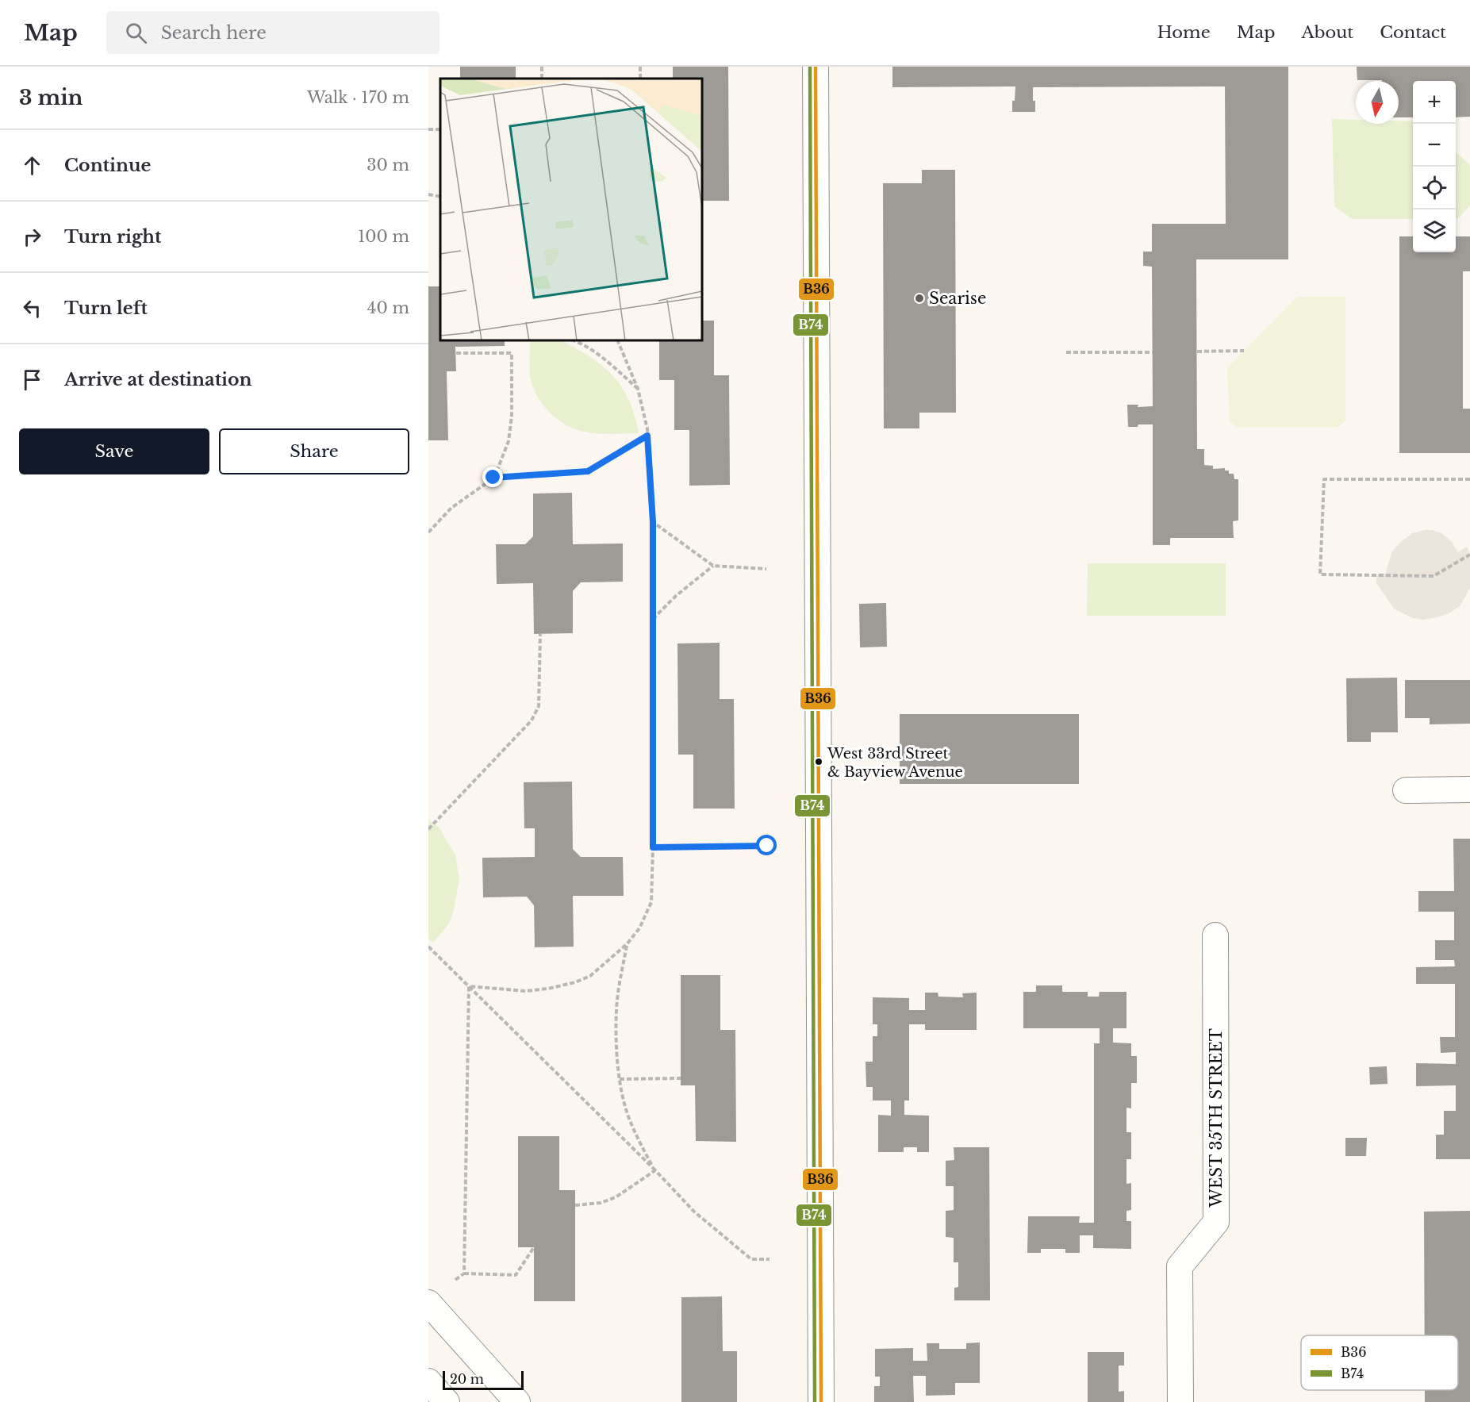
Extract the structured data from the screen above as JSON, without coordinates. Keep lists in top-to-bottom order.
{
  "streets": {
    "street": ["WEST 35TH STREET"]
  },
  "places": ["Searise", "West 33rd Street & Bayview Avenue"],
  "lines": ["transit line B36", "transit line B74"],
  "legend": ["B36", "B74"],
  "scale_bar": "20 m",
  "north": "bottom",
  "page": {
    "header": "Map",
    "search": "Search here",
    "nav": [
      "Home",
      "Map",
      "About",
      "Contact"
    ],
    "heading": ["3 min", "Walk · 170 m"],
    "map_buttons": ["+", "−"],
    "list": [
      ["Continue", "30 m"],
      ["Turn right", "100 m"],
      ["Turn left", "40 m"],
      "Arrive at destination"
    ],
    "buttons": ["Save", "Share"],
    "scale": "20 m"
  }
}
